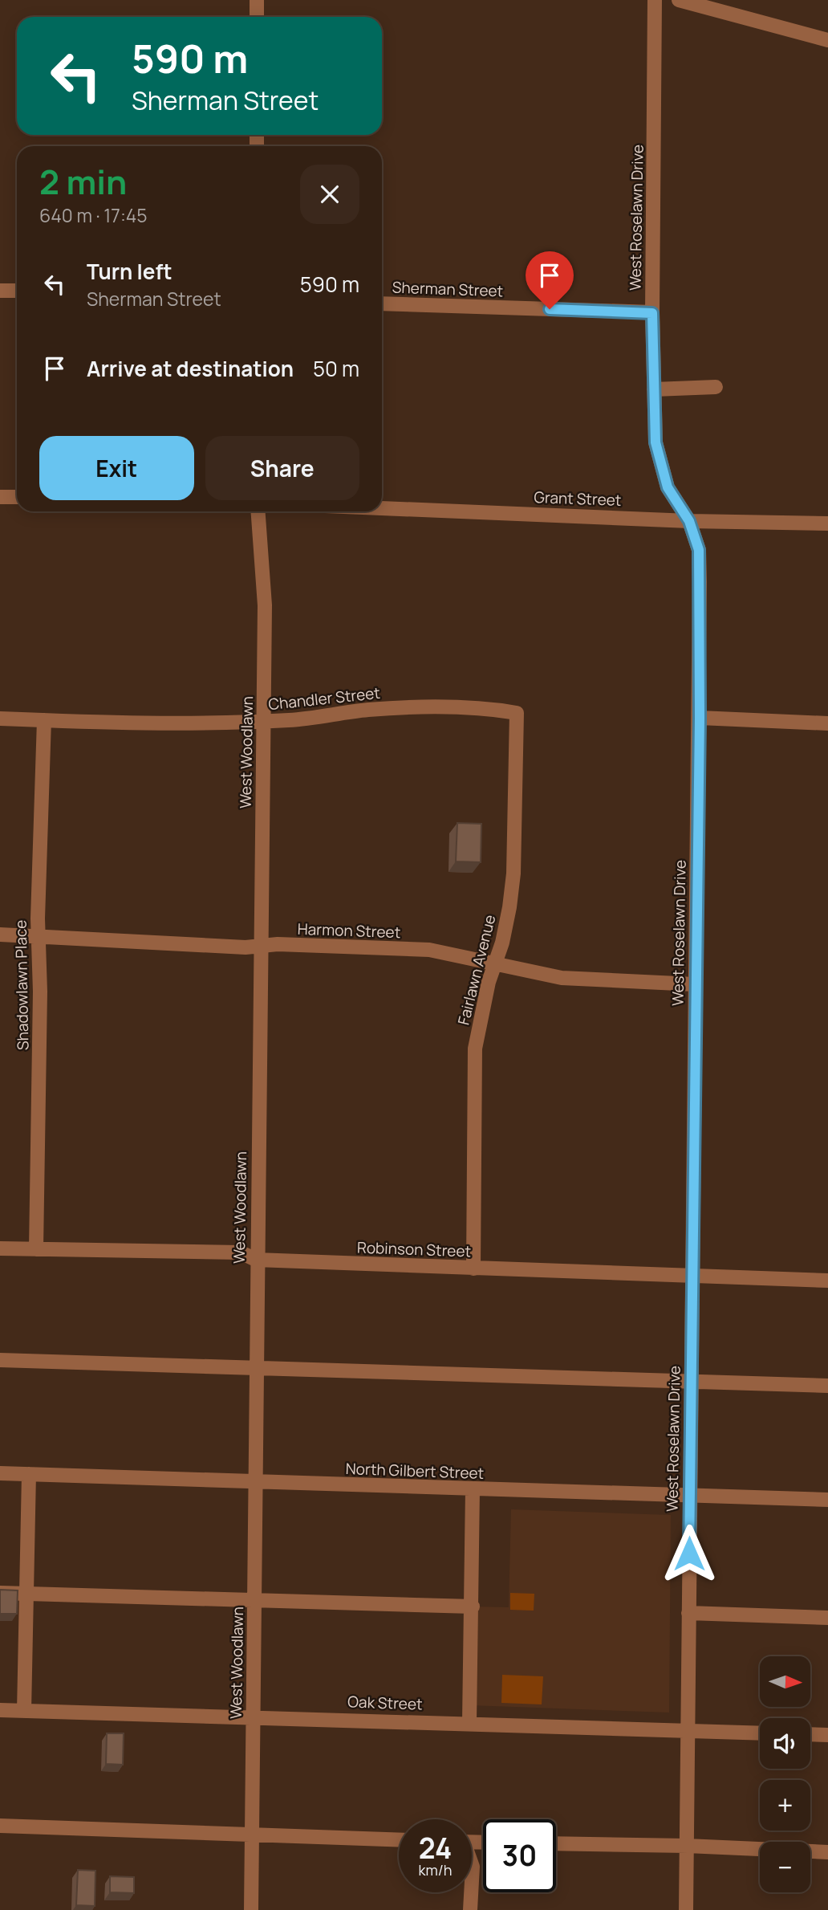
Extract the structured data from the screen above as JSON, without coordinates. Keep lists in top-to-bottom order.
{
  "streets": {
    "street": [
      "West Roselawn Drive",
      "Sherman Street",
      "Grant Street",
      "Chandler Street",
      "West Woodlawn",
      "Harmon Street",
      "Fairlawn Avenue",
      "Shadowlawn Place",
      "Robinson Street",
      "North Gilbert Street",
      "Oak Street"
    ]
  },
  "crossings": [
    ["West Roselawn Drive", "Sherman Street"],
    ["West Roselawn Drive", "Grant Street"],
    ["West Roselawn Drive", "Harmon Street"],
    ["West Roselawn Drive", "Robinson Street"],
    ["West Roselawn Drive", "North Gilbert Street"],
    ["West Roselawn Drive", "Oak Street"],
    ["Chandler Street", "West Woodlawn"],
    ["Chandler Street", "Fairlawn Avenue"],
    ["Chandler Street", "Shadowlawn Place"],
    ["West Woodlawn", "Harmon Street"],
    ["West Woodlawn", "Robinson Street"],
    ["West Woodlawn", "North Gilbert Street"],
    ["West Woodlawn", "Oak Street"],
    ["Harmon Street", "Fairlawn Avenue"],
    ["Harmon Street", "Shadowlawn Place"],
    ["Fairlawn Avenue", "Robinson Street"],
    ["Shadowlawn Place", "Robinson Street"]
  ],
  "north": "right",
  "page": {
    "turn": ["590 m", "Sherman Street"],
    "heading": ["2 min", "640 m · 17:45"],
    "list": [
      {
        "name": "Turn left",
        "note": "Sherman Street",
        "value": "590 m"
      },
      {
        "name": "Arrive at destination",
        "value": "50 m"
      }
    ],
    "buttons": ["Exit", "Share"],
    "map_buttons": ["+", "−"],
    "speed": "24 km/h",
    "limit": "30"
  }
}
